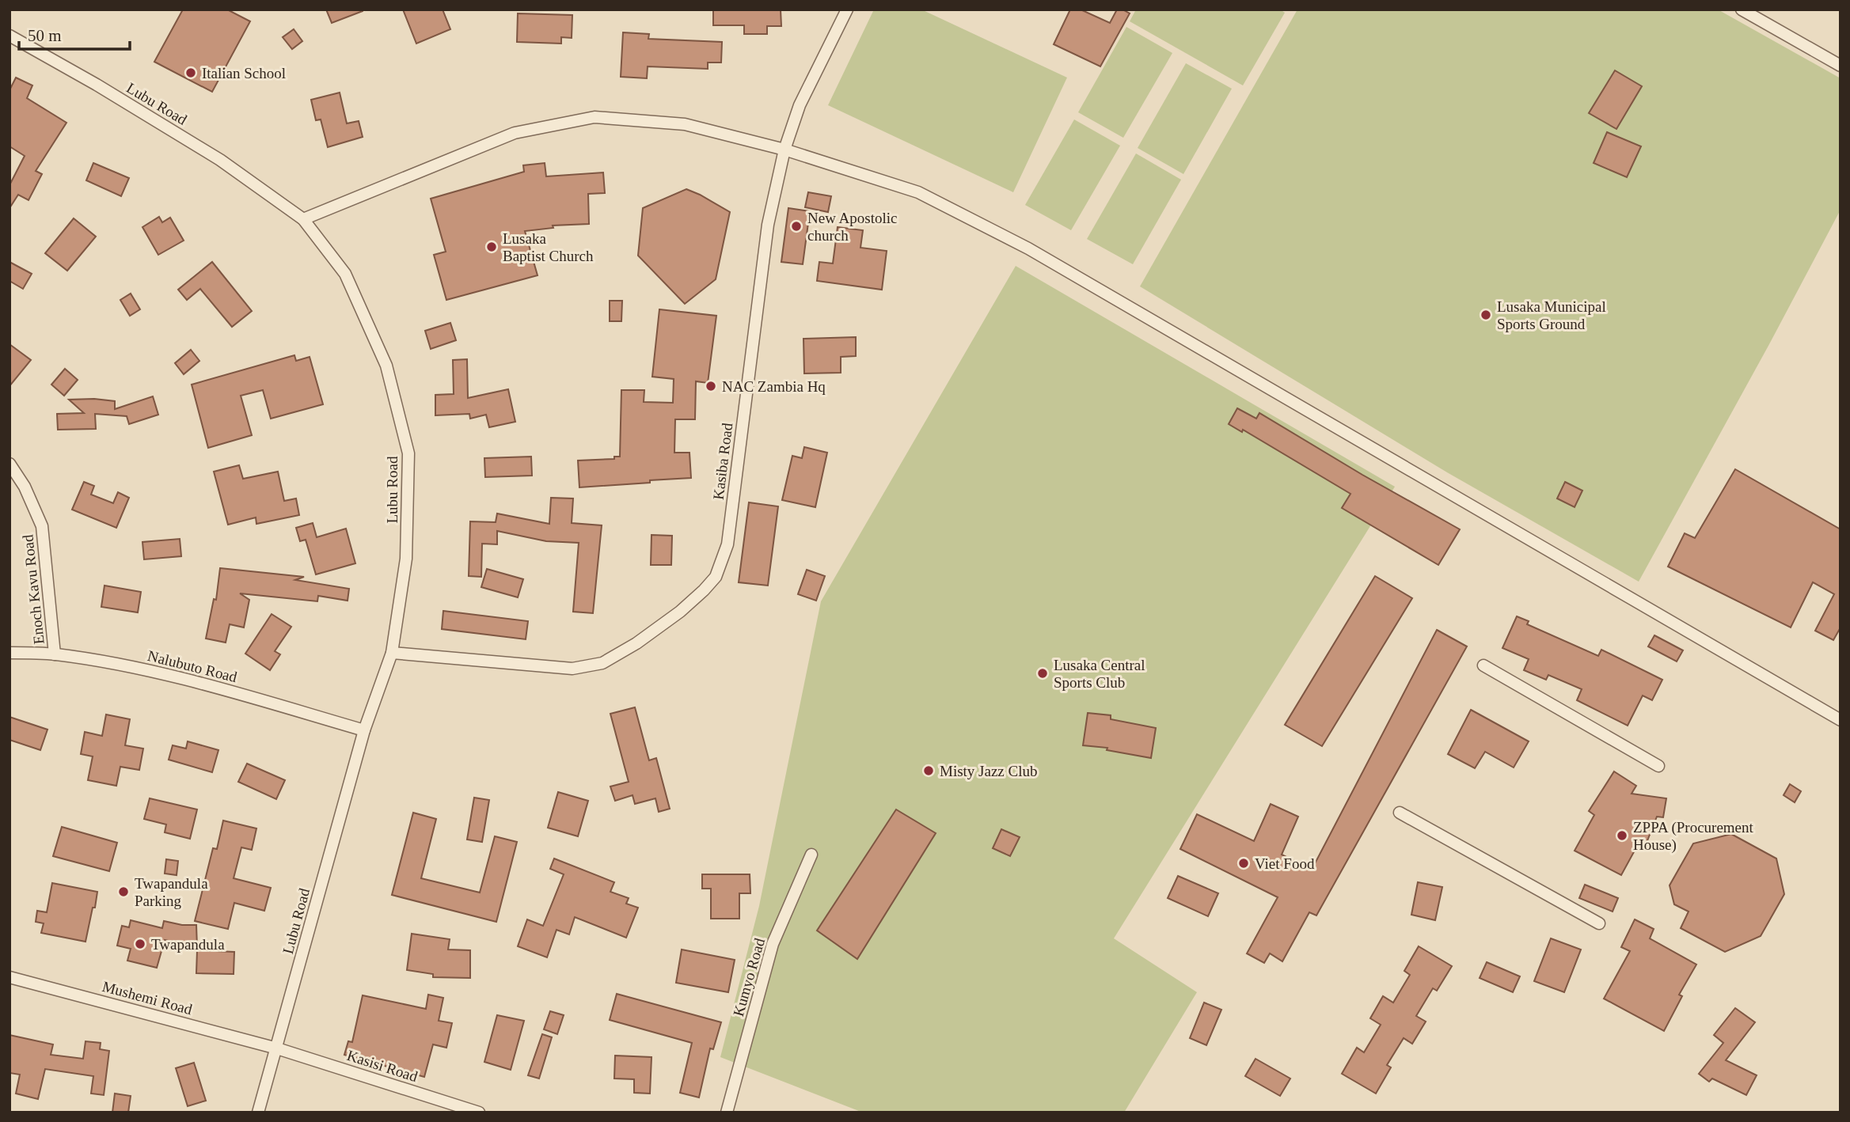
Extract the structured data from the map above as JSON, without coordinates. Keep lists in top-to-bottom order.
{
  "streets": {
    "street": [
      "Lubu Road",
      "Kasiba Road",
      "Enoch Kavu Road",
      "Nalubuto Road",
      "Kumyo Road",
      "Mushemi Road",
      "Kasisi Road"
    ]
  },
  "crossings": [
    ["Lubu Road", "Kasiba Road"],
    ["Lubu Road", "Nalubuto Road"],
    ["Lubu Road", "Mushemi Road"],
    ["Lubu Road", "Kasisi Road"],
    ["Enoch Kavu Road", "Nalubuto Road"],
    ["Mushemi Road", "Kasisi Road"]
  ],
  "places": [
    "Italian School",
    "New Apostolic church",
    "Lusaka Baptist Church",
    "Lusaka Municipal Sports Ground",
    "NAC Zambia Hq",
    "Lusaka Central Sports Club",
    "Misty Jazz Club",
    "ZPPA (Procurement House)",
    "Viet Food",
    "Twapandula Parking",
    "Twapandula"
  ],
  "scale_bar": "50 m"
}
